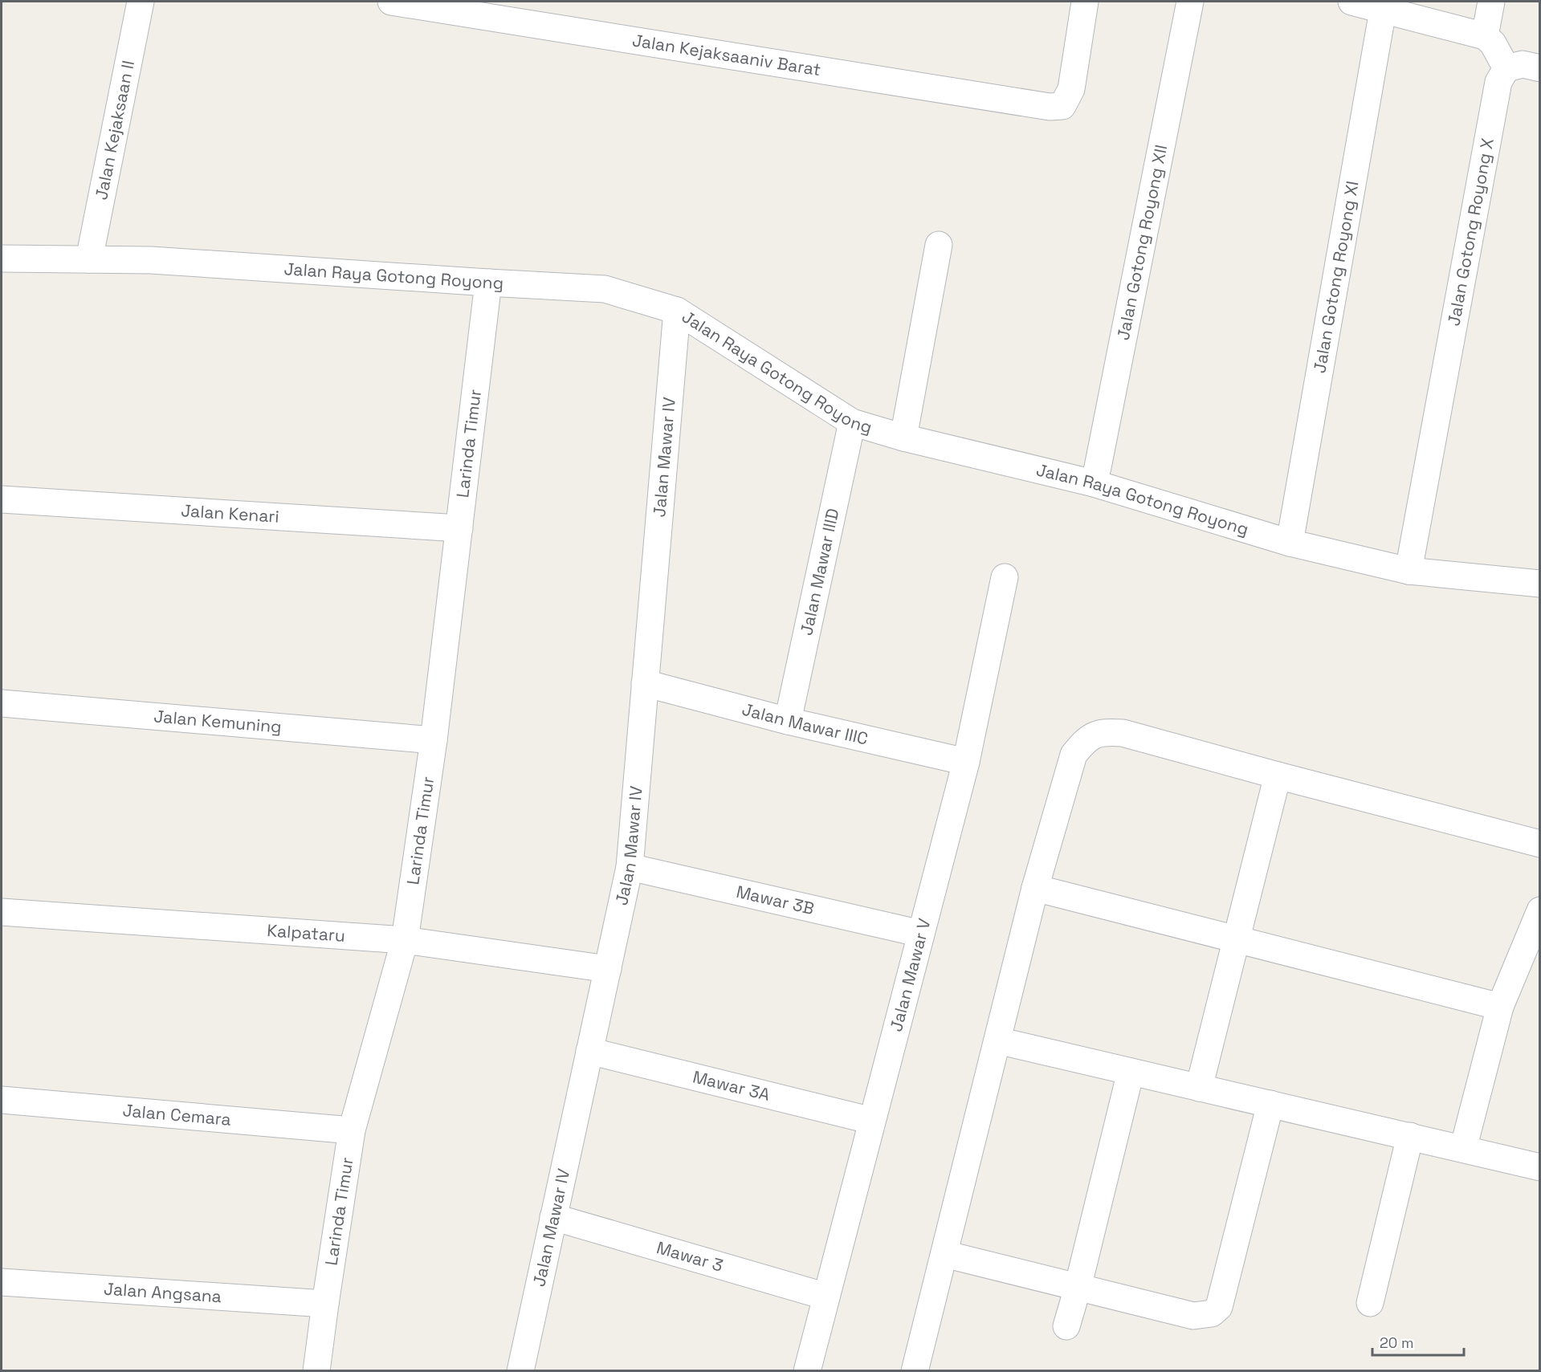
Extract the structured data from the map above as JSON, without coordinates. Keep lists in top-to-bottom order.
{
  "streets": {
    "street": [
      "Jalan Kejaksaaniv Barat",
      "Jalan Kejaksaan II",
      "Jalan Gotong Royong X",
      "Jalan Gotong Royong XII",
      "Jalan Raya Gotong Royong",
      "Jalan Gotong Royong XI",
      "Larinda Timur",
      "Jalan Mawar IV",
      "Jalan Kenari",
      "Jalan Mawar IIID",
      "Jalan Kemuning",
      "Jalan Mawar IIIC",
      "Mawar 3B",
      "Kalpataru",
      "Jalan Mawar V",
      "Mawar 3A",
      "Jalan Cemara",
      "Mawar 3",
      "Jalan Angsana"
    ]
  },
  "crossings": [
    ["Jalan Kejaksaan II", "Jalan Raya Gotong Royong"],
    ["Jalan Gotong Royong X", "Jalan Raya Gotong Royong"],
    ["Jalan Gotong Royong XII", "Jalan Raya Gotong Royong"],
    ["Jalan Raya Gotong Royong", "Jalan Gotong Royong XI"],
    ["Jalan Raya Gotong Royong", "Larinda Timur"],
    ["Jalan Raya Gotong Royong", "Jalan Mawar IV"],
    ["Jalan Raya Gotong Royong", "Jalan Mawar IIID"],
    ["Larinda Timur", "Jalan Kenari"],
    ["Larinda Timur", "Jalan Kemuning"],
    ["Larinda Timur", "Kalpataru"],
    ["Larinda Timur", "Jalan Cemara"],
    ["Larinda Timur", "Jalan Angsana"],
    ["Jalan Mawar IV", "Jalan Mawar IIIC"],
    ["Jalan Mawar IV", "Mawar 3B"],
    ["Jalan Mawar IV", "Kalpataru"],
    ["Jalan Mawar IV", "Mawar 3A"],
    ["Jalan Mawar IV", "Mawar 3"],
    ["Jalan Mawar IIID", "Jalan Mawar IIIC"],
    ["Jalan Mawar IIIC", "Jalan Mawar V"],
    ["Mawar 3B", "Jalan Mawar V"],
    ["Jalan Mawar V", "Mawar 3A"],
    ["Jalan Mawar V", "Mawar 3"]
  ],
  "scale_bar": "20 m"
}
